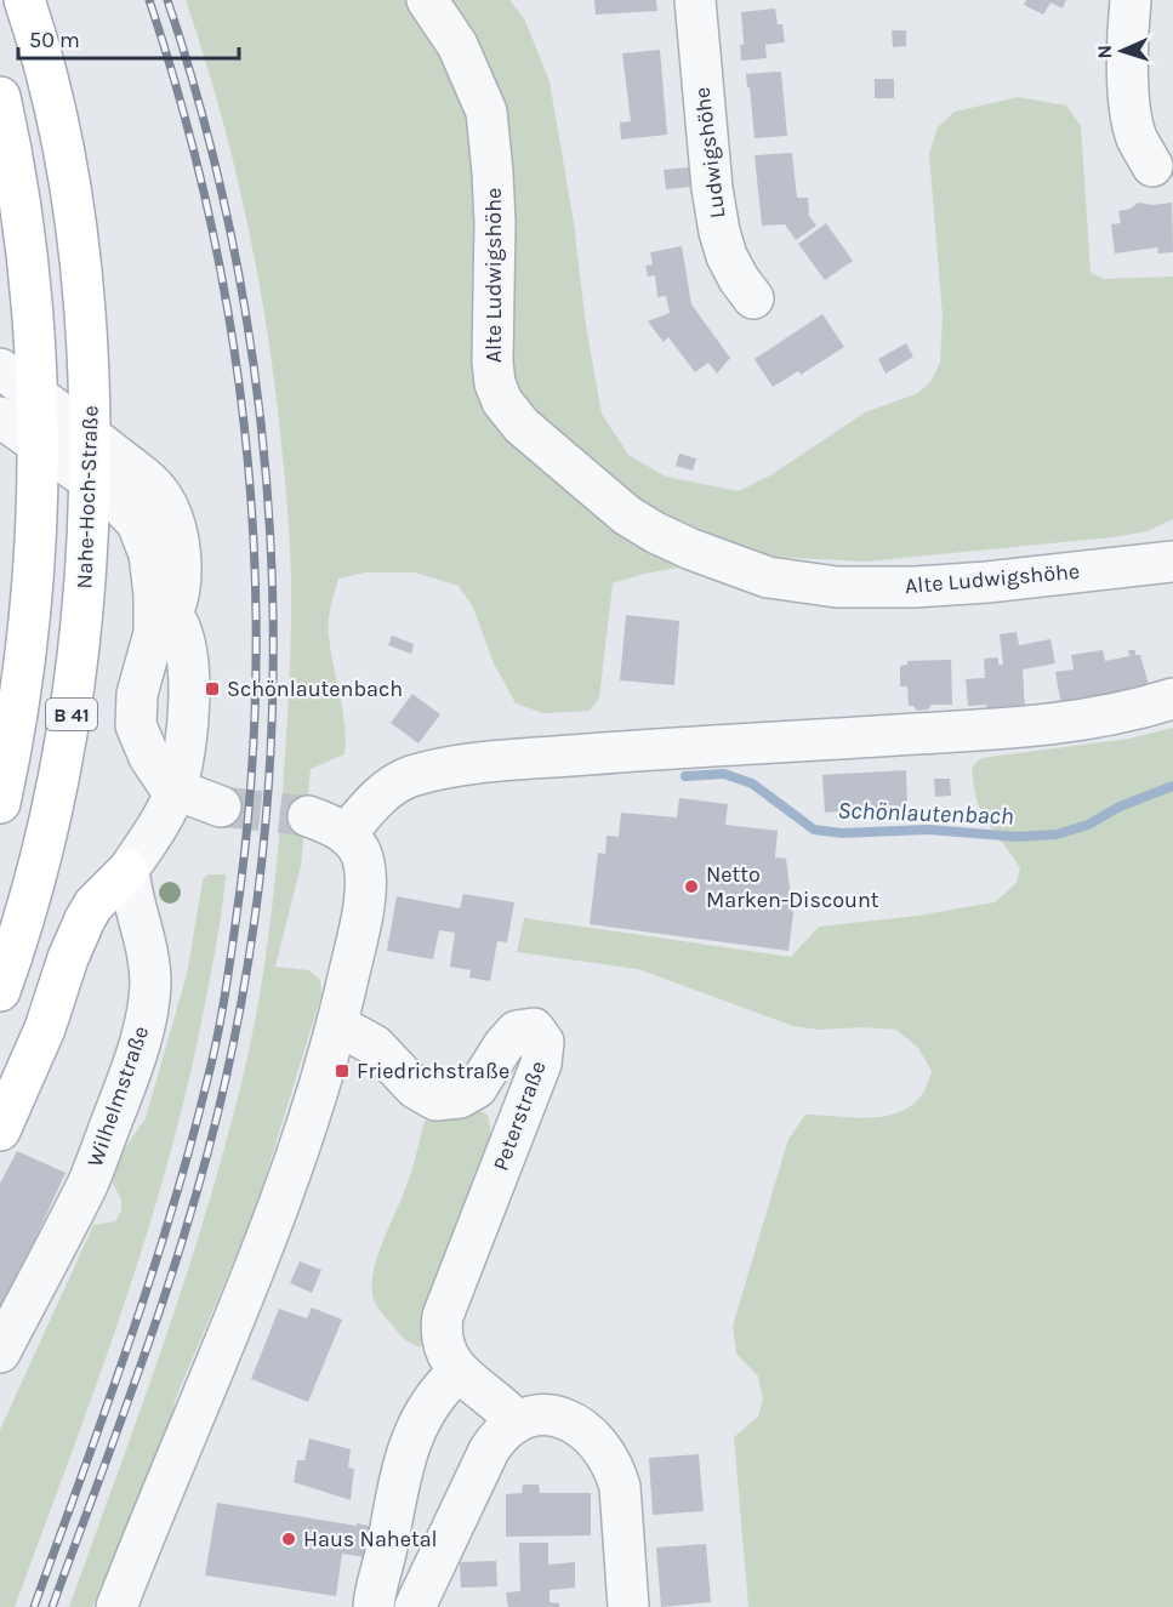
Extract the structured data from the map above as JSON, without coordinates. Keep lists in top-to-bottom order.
{
  "streets": {
    "main road": ["Nahe-Hoch-Straße", "B 41"],
    "street": [
      "Ludwigshöhe",
      "Alte Ludwigshöhe",
      "Wilhelmstraße",
      "Peterstraße"
    ]
  },
  "water": ["Schönlautenbach"],
  "places": {
    "transit": ["Schönlautenbach", "Friedrichstraße"],
    "other": ["Netto Marken-Discount", "Haus Nahetal"]
  },
  "scale_bar": "50 m",
  "north": "left"
}
